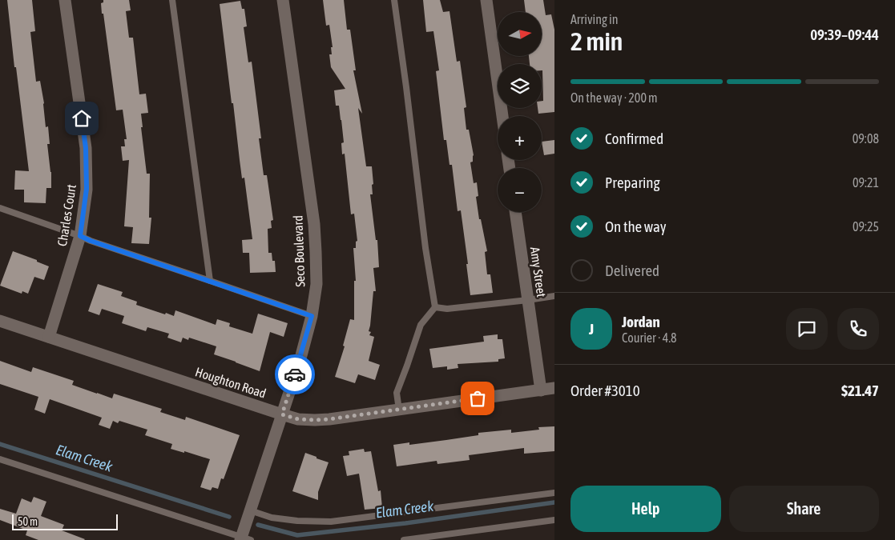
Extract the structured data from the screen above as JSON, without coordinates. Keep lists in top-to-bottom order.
{
  "streets": {
    "street": [
      "Charles Court",
      "Seco Boulevard",
      "Amy Street",
      "Houghton Road"
    ]
  },
  "crossings": [
    ["Charles Court", "Houghton Road"],
    ["Seco Boulevard", "Houghton Road"],
    ["Amy Street", "Houghton Road"]
  ],
  "water": ["Elam Creek"],
  "scale_bar": "50 m",
  "north": "right",
  "page": {
    "heading": ["2 min", "Arriving in", "09:39–09:44"],
    "panel": [
      "Jordan",
      "Courier · 4.8",
      "Order #3010",
      "$21.47"
    ],
    "map_buttons": ["+", "−"],
    "bar": "On the way · 200 m",
    "list": [
      ["Confirmed", "09:08"],
      ["Preparing", "09:21"],
      ["On the way", "09:25"],
      "Delivered"
    ],
    "round": "J",
    "buttons": ["Help", "Share"],
    "scale": "50 m"
  }
}
